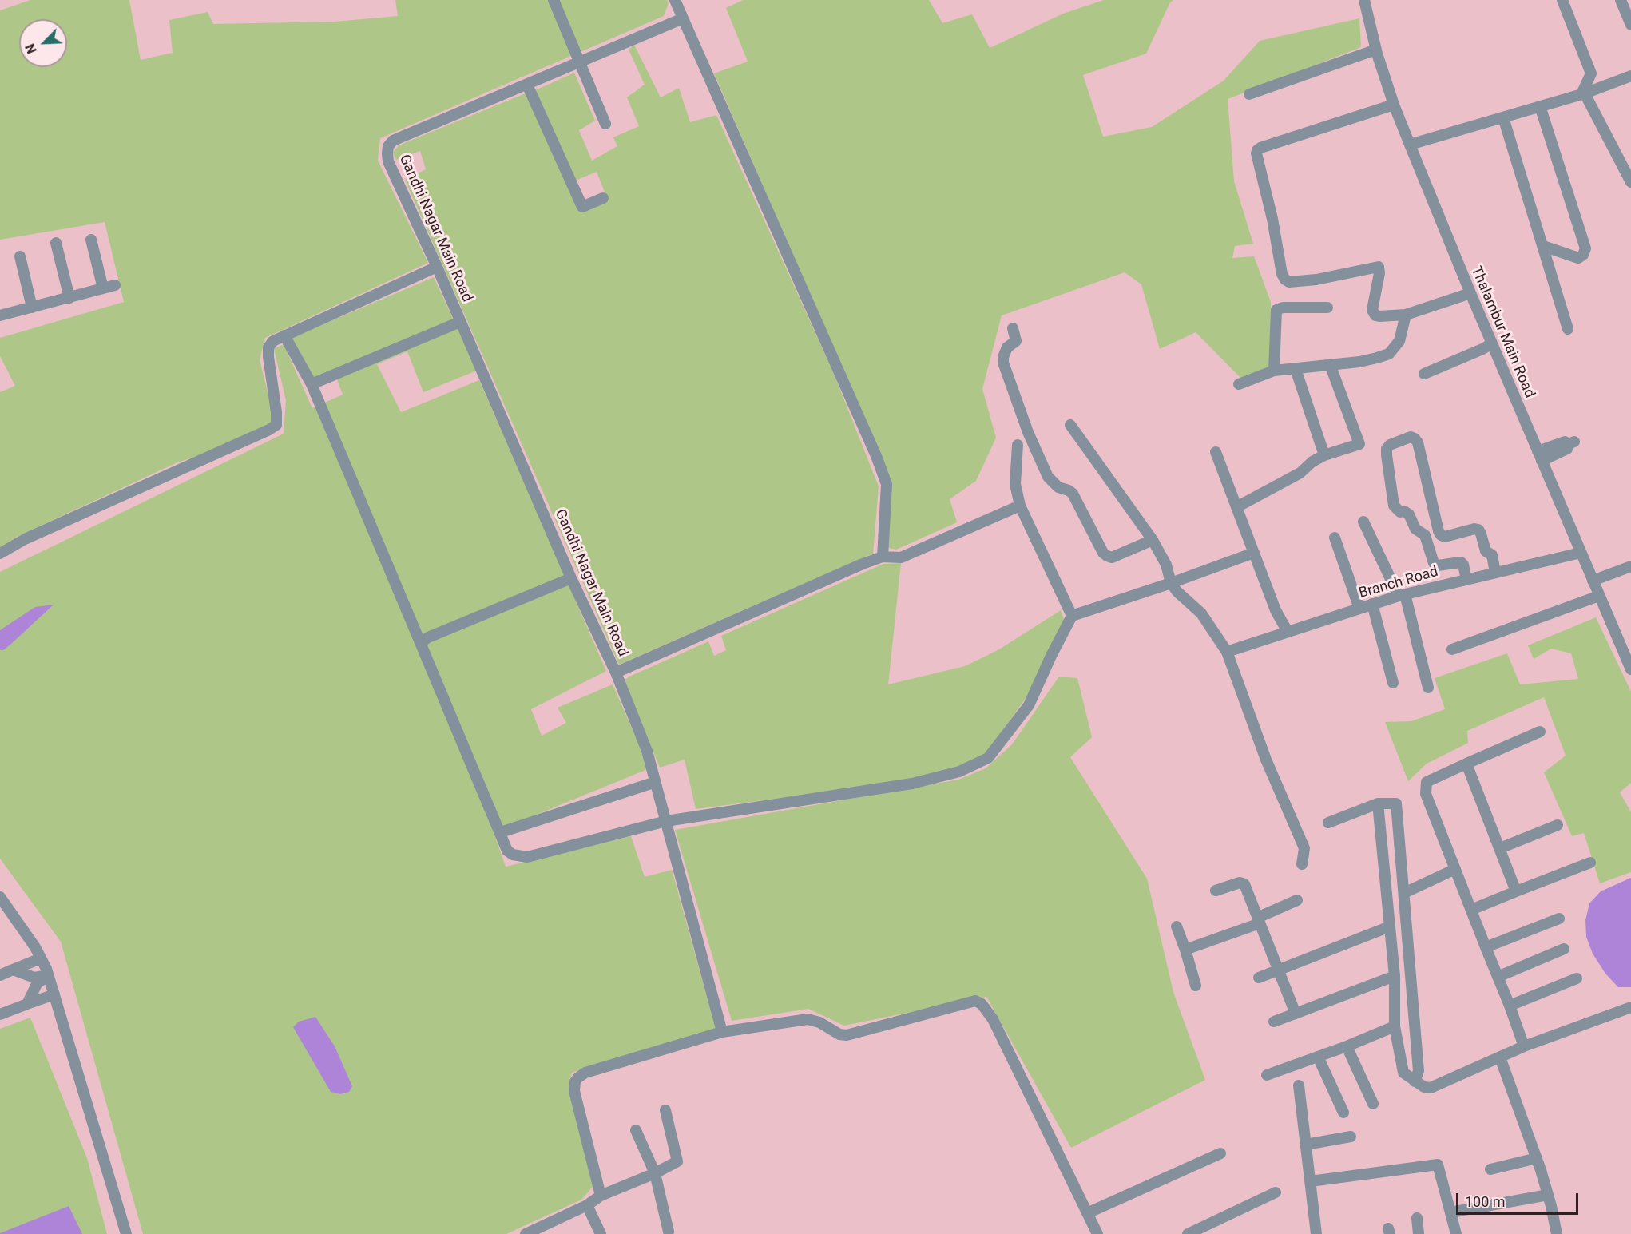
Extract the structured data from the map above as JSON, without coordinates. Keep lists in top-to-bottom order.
{
  "streets": {
    "street": ["Gandhi Nagar Main Road", "Thalambur Main Road", "Branch Road"]
  },
  "crossings": [
    ["Thalambur Main Road", "Branch Road"]
  ],
  "scale_bar": "100 m",
  "north": "bottom left"
}
